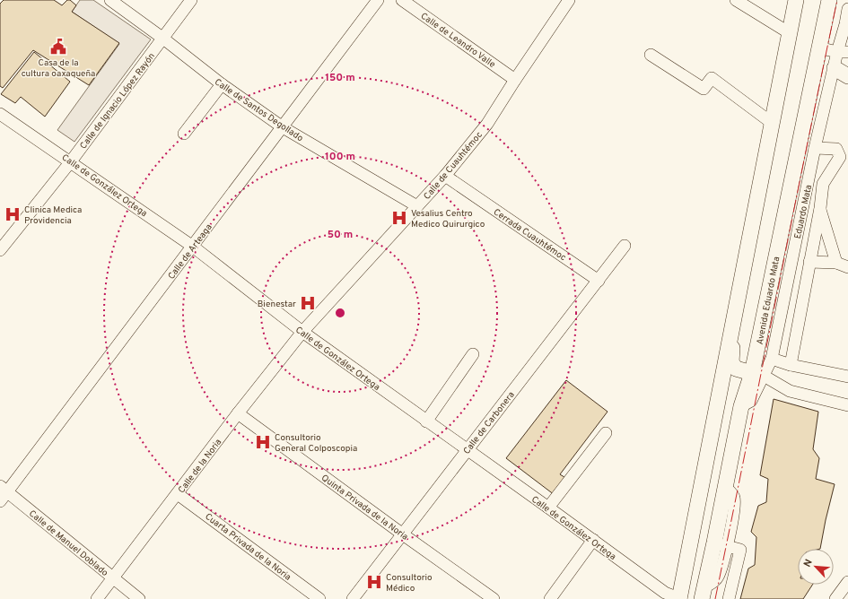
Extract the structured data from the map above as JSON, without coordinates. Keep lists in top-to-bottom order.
{
  "streets": {
    "main road": ["Avenida Eduardo Mata"],
    "street": [
      "Calle de Leandro Valle",
      "Calle de Ignacio López Rayón",
      "Calle de Santos Degollado",
      "Calle de Cuauhtémoc",
      "Calle de González Ortega",
      "Eduardo Mata",
      "Cerrada Cuauhtémoc",
      "Calle de Arteaga",
      "Calle de Carbonera",
      "Calle de la Noria",
      "Quinta Privada de la Noria",
      "Calle de Manuel Doblado",
      "Cuarta Privada de la Noria"
    ]
  },
  "crossings": [
    ["Calle de Leandro Valle", "Calle de Cuauhtémoc"],
    ["Calle de Ignacio López Rayón", "Calle de Santos Degollado"],
    ["Calle de Ignacio López Rayón", "Calle de González Ortega"],
    ["Calle de Santos Degollado", "Calle de Cuauhtémoc"],
    ["Calle de Santos Degollado", "Calle de Arteaga"],
    ["Calle de Cuauhtémoc", "Calle de González Ortega"],
    ["Calle de Cuauhtémoc", "Cerrada Cuauhtémoc"],
    ["Calle de Cuauhtémoc", "Calle de la Noria"],
    ["Calle de González Ortega", "Calle de Arteaga"],
    ["Calle de González Ortega", "Calle de Carbonera"],
    ["Calle de González Ortega", "Calle de la Noria"],
    ["Eduardo Mata", "Avenida Eduardo Mata"],
    ["Cerrada Cuauhtémoc", "Calle de Carbonera"],
    ["Calle de Arteaga", "Calle de Manuel Doblado"],
    ["Calle de Carbonera", "Quinta Privada de la Noria"],
    ["Calle de la Noria", "Quinta Privada de la Noria"],
    ["Calle de la Noria", "Calle de Manuel Doblado"],
    ["Calle de la Noria", "Cuarta Privada de la Noria"]
  ],
  "places": {
    "public building": ["Casa de la cultura oaxaqueña"],
    "hospital": [
      "Clinica Medica Providencia",
      "Vesalius Centro Medico Quirurgico",
      "Bienestar",
      "Consultorio General Colposcopia",
      "Consultorio Médico"
    ]
  },
  "north": "top left",
  "rings": ["150 m", "100 m", "50 m"]
}
